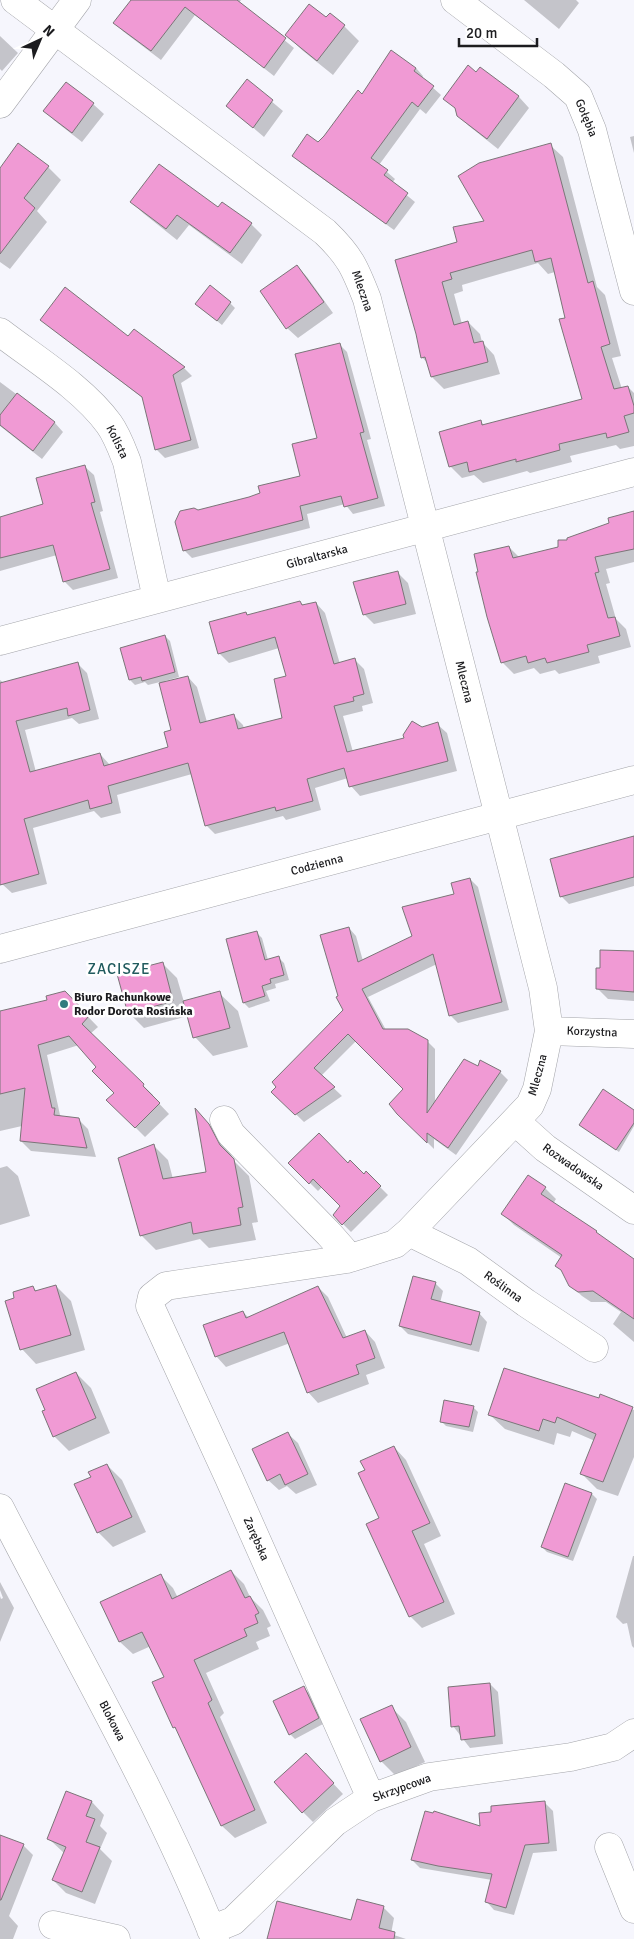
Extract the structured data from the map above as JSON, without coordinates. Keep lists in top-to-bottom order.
{
  "streets": {
    "street": [
      "Gołębia",
      "Mleczna",
      "Kolista",
      "Gibraltarska",
      "Codzienna",
      "Korzystna",
      "Rozwadowska",
      "Roślinna",
      "Zarębska",
      "Blokowa",
      "Skrzypcowa"
    ]
  },
  "crossings": [
    ["Mleczna", "Gibraltarska"],
    ["Mleczna", "Codzienna"],
    ["Mleczna", "Korzystna"],
    ["Mleczna", "Rozwadowska"],
    ["Mleczna", "Roślinna"],
    ["Mleczna", "Zarębska"],
    ["Kolista", "Gibraltarska"],
    ["Zarębska", "Skrzypcowa"],
    ["Blokowa", "Skrzypcowa"]
  ],
  "districts": ["ZACISZE"],
  "places": ["Biuro Rachunkowe Rodor Dorota Rosińska"],
  "scale_bar": "20 m",
  "north": "top right"
}
